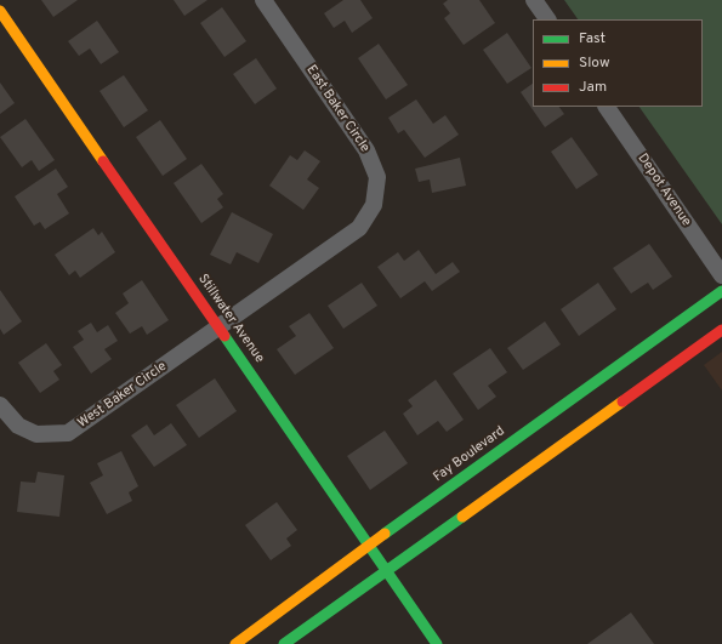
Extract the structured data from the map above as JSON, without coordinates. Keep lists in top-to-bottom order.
{
  "streets": {
    "main road": ["Stillwater Avenue", "Fay Boulevard"],
    "street": ["East Baker Circle", "Depot Avenue", "West Baker Circle"]
  },
  "crossings": [
    ["East Baker Circle", "Stillwater Avenue"],
    ["East Baker Circle", "West Baker Circle"],
    ["Stillwater Avenue", "West Baker Circle"],
    ["Stillwater Avenue", "Fay Boulevard"]
  ],
  "legend": ["Fast", "Slow", "Jam"]
}
